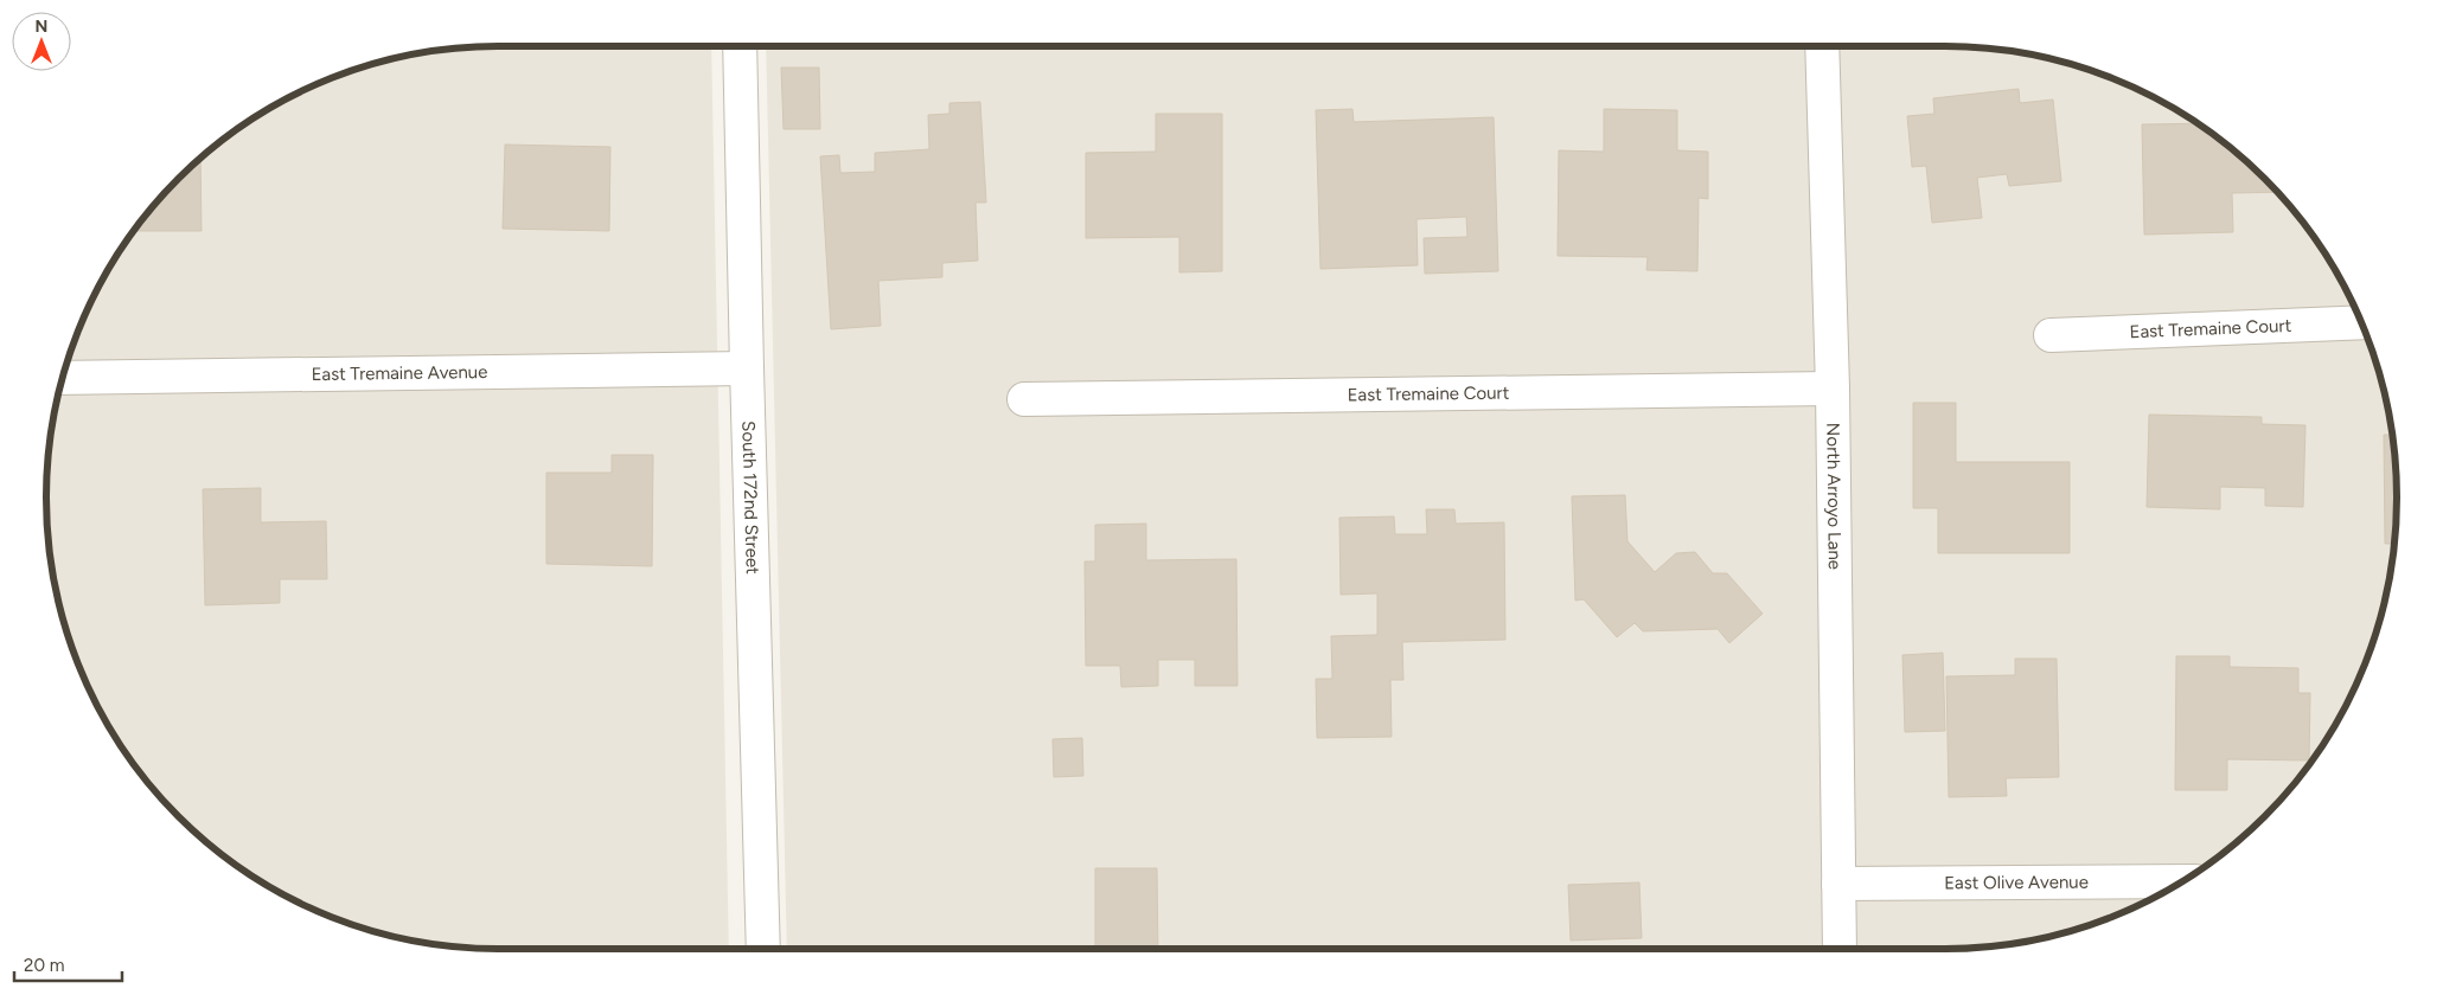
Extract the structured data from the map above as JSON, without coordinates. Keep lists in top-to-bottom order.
{
  "streets": {
    "street": [
      "East Tremaine Court",
      "East Tremaine Avenue",
      "North Arroyo Lane",
      "South 172nd Street",
      "East Olive Avenue"
    ]
  },
  "crossings": [
    ["East Tremaine Court", "North Arroyo Lane"],
    ["East Tremaine Avenue", "South 172nd Street"],
    ["North Arroyo Lane", "East Olive Avenue"]
  ],
  "scale_bar": "20 m",
  "north": "top"
}
